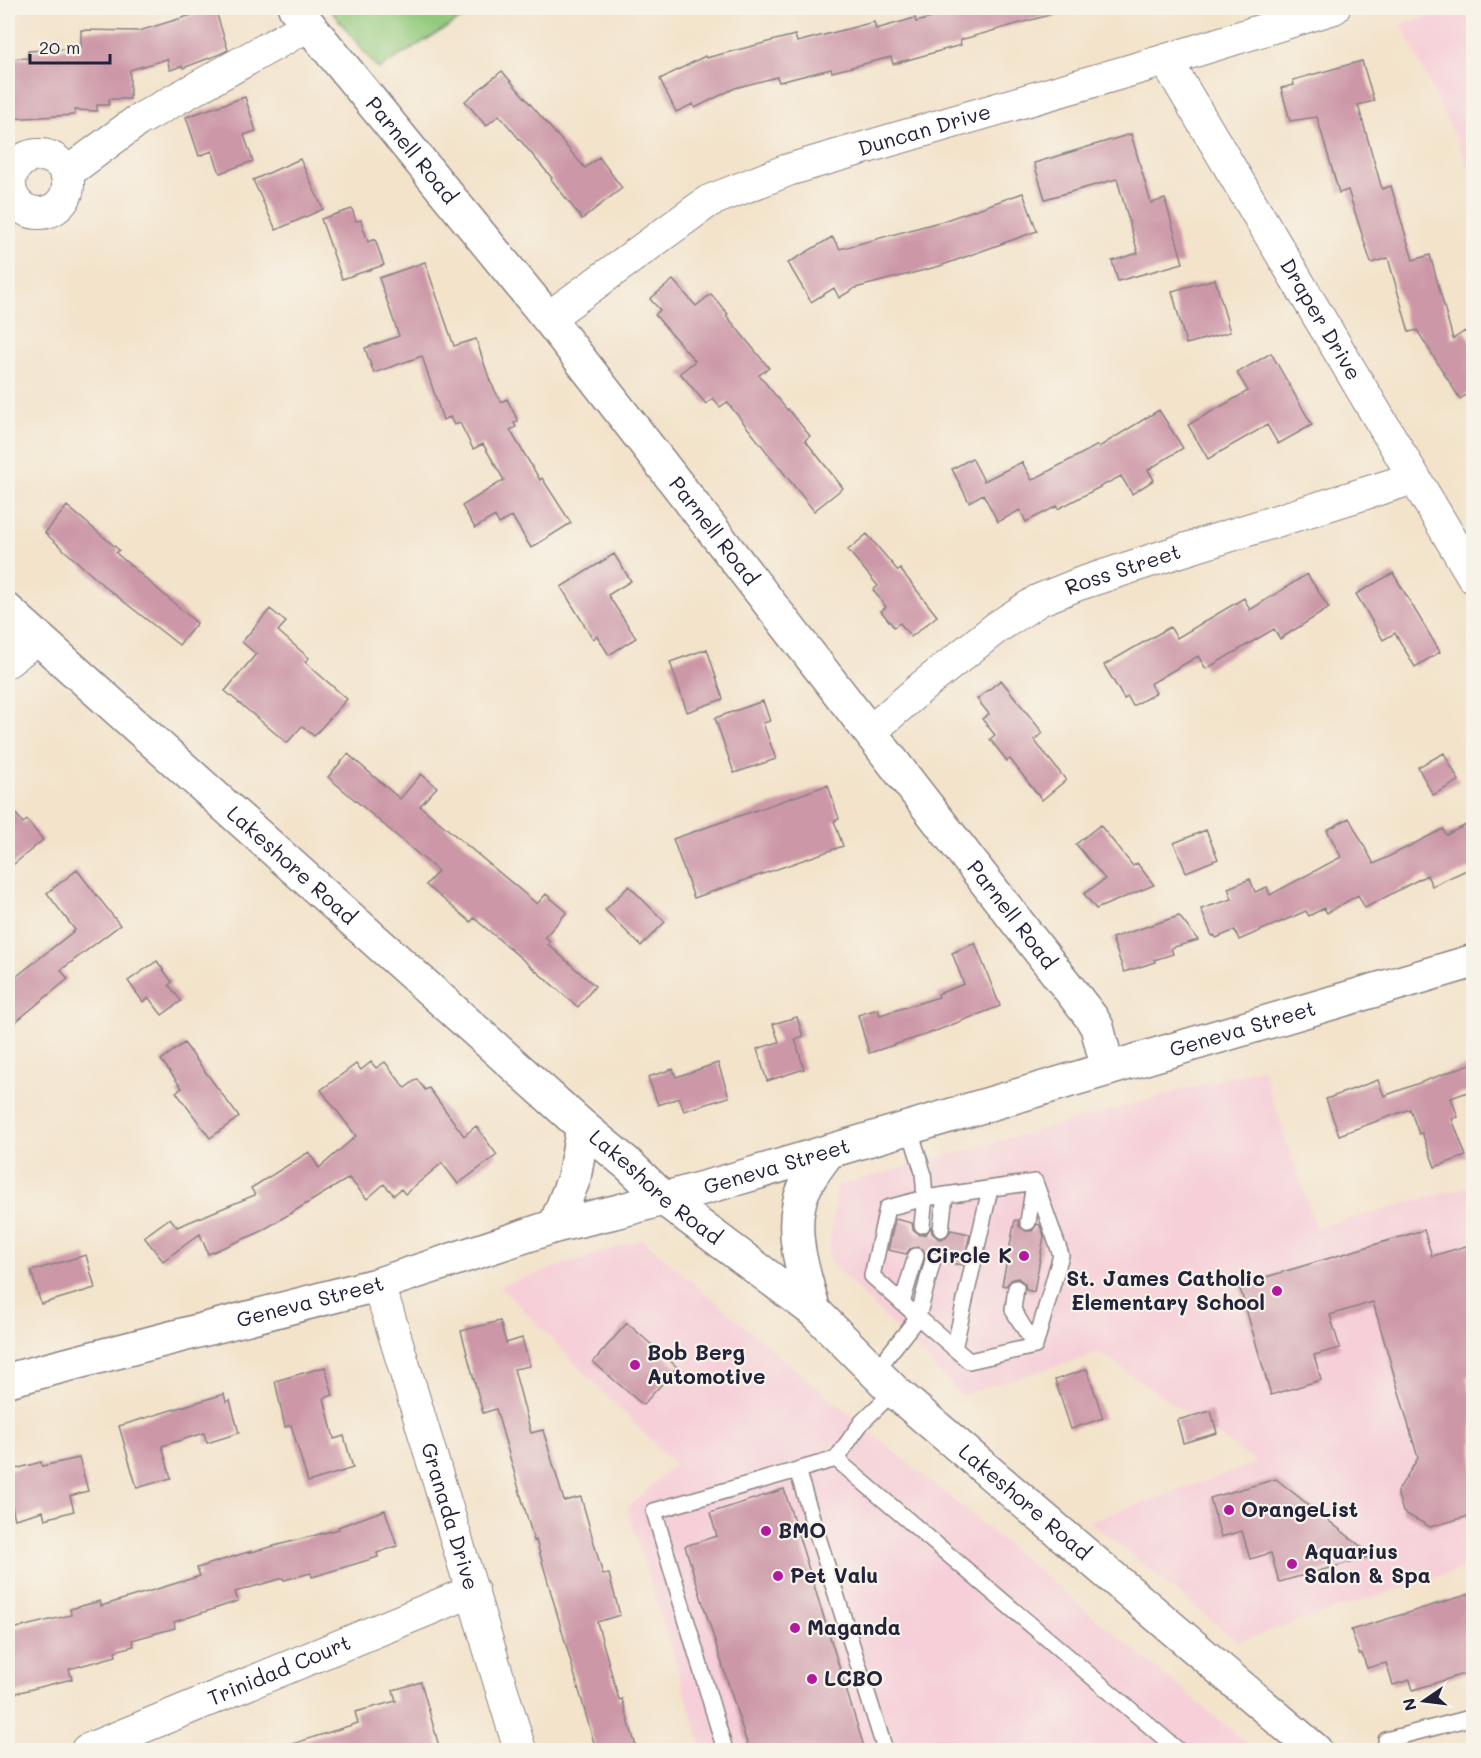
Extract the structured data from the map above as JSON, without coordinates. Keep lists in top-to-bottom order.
{
  "streets": {
    "main road": ["Parnell Road", "Lakeshore Road", "Geneva Street"],
    "street": [
      "Duncan Drive",
      "Draper Drive",
      "Ross Street",
      "Granada Drive",
      "Trinidad Court"
    ]
  },
  "crossings": [
    ["Duncan Drive", "Parnell Road"],
    ["Duncan Drive", "Draper Drive"],
    ["Parnell Road", "Ross Street"],
    ["Parnell Road", "Geneva Street"],
    ["Draper Drive", "Ross Street"],
    ["Lakeshore Road", "Geneva Street"],
    ["Geneva Street", "Granada Drive"],
    ["Granada Drive", "Trinidad Court"]
  ],
  "places": [
    "Circle K",
    "St. James Catholic Elementary School",
    "Bob Berg Automotive",
    "OrangeList",
    "BMO",
    "Aquarius Salon & Spa",
    "Pet Valu",
    "Maganda",
    "LCBO"
  ],
  "scale_bar": "20 m",
  "north": "left"
}
